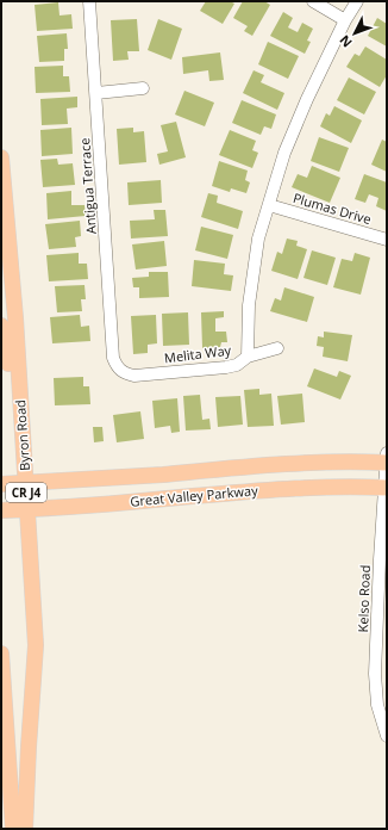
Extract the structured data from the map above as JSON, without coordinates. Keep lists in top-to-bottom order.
{
  "streets": {
    "main road": ["Byron Road", "CR J4", "Great Valley Parkway"],
    "street": [
      "Antigua Terrace",
      "Plumas Drive",
      "Melita Way",
      "Kelso Road"
    ]
  },
  "crossings": [
    ["Antigua Terrace", "Melita Way"],
    ["Byron Road", "Great Valley Parkway"],
    ["Great Valley Parkway", "Kelso Road"]
  ],
  "north": "bottom left"
}
